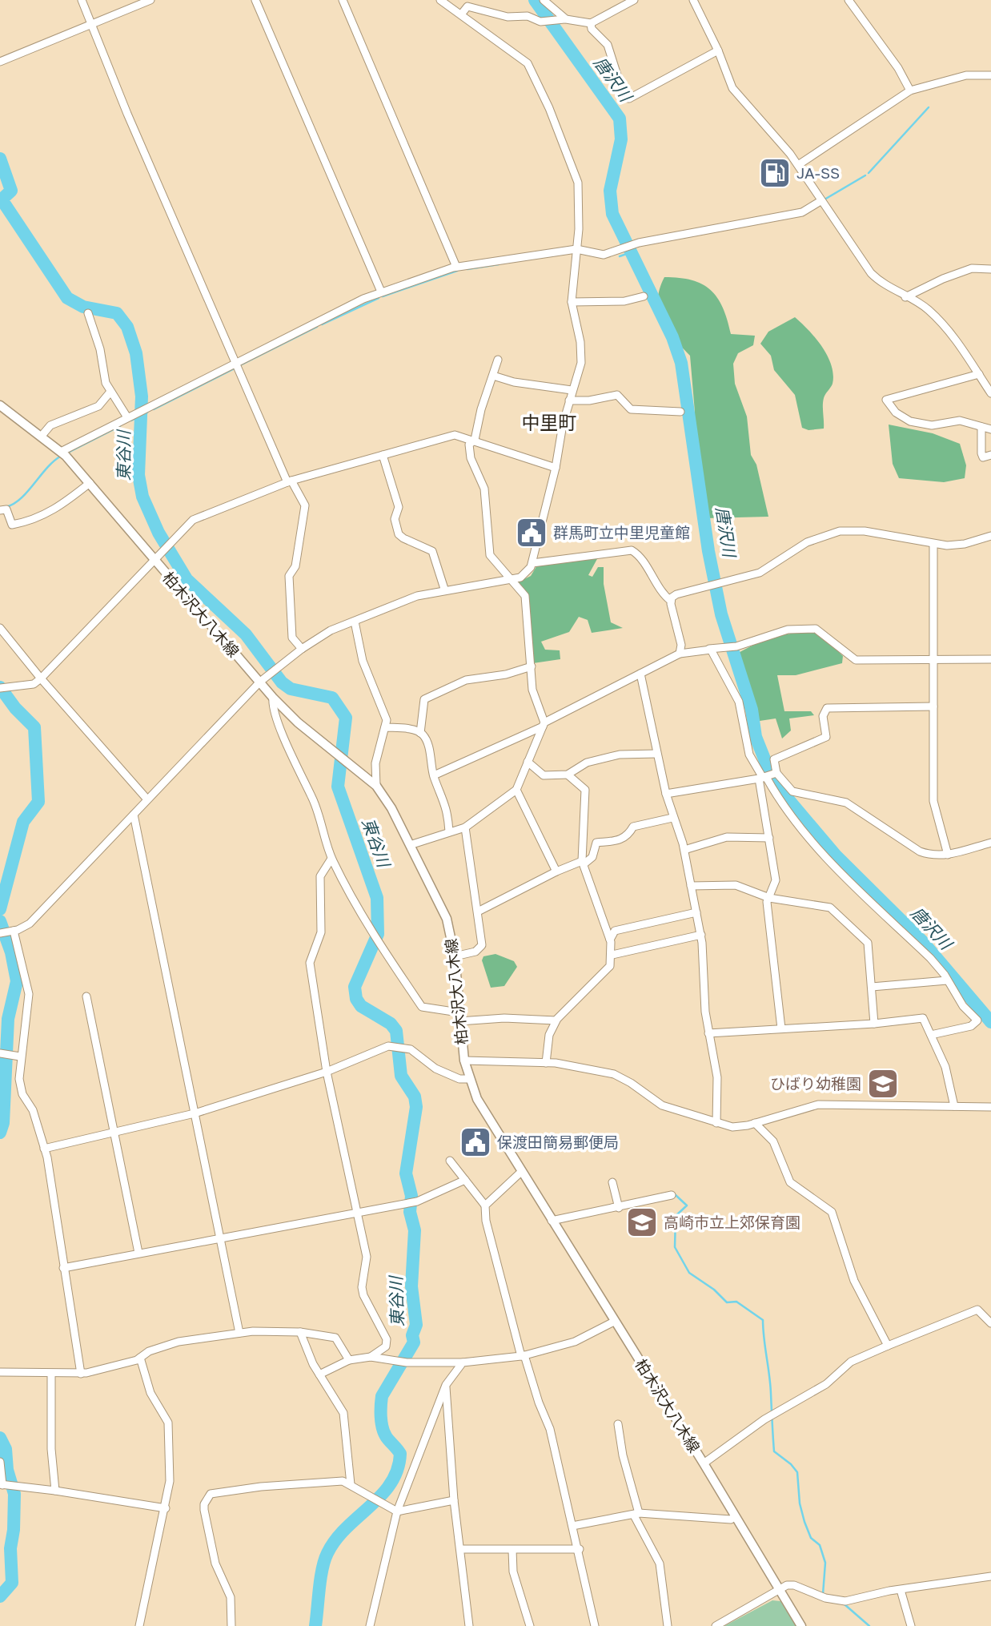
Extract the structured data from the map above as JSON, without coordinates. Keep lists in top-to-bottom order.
{
  "streets": {
    "main road": ["柏木沢大八木線"]
  },
  "districts": ["中里町"],
  "water": ["唐沢川", "東谷川"],
  "places": {
    "fuel station": ["JA-SS"],
    "public building": ["群馬町立中里児童館", "保渡田簡易郵便局"],
    "school or university": ["ひばり幼稚園", "高崎市立上郊保育園"]
  }
}
